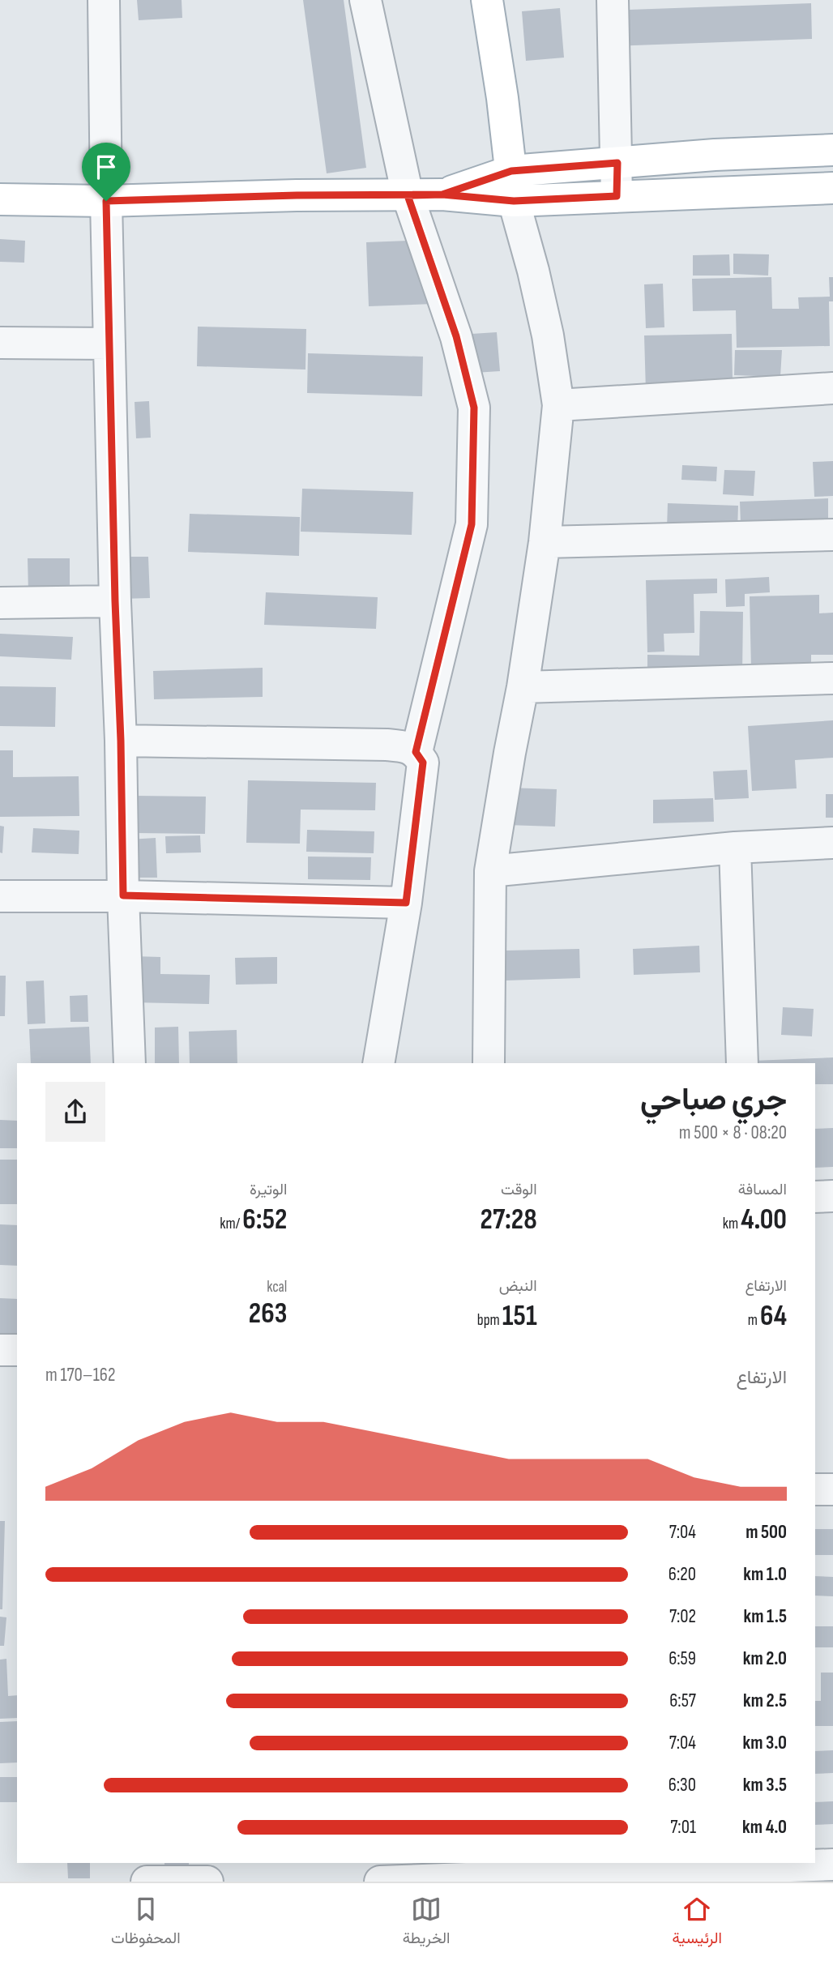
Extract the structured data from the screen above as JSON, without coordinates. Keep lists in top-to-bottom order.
{
  "page": {
    "heading": ["جري صباحي", "08:20 · 8 × 500 m"],
    "stats": [
      ["المسافة", "4.00 km"],
      ["الوقت", "27:28"],
      ["الوتيرة", "6:52 /km"],
      ["الارتفاع", "64 m"],
      ["النبض", "151 bpm"],
      ["kcal", "263"]
    ],
    "chart": ["الارتفاع", "162–170 m"],
    "list": [
      {
        "name": "500 m",
        "note": "7:04"
      },
      {
        "name": "1.0 km",
        "note": "6:20"
      },
      {
        "name": "1.5 km",
        "note": "7:02"
      },
      {
        "name": "2.0 km",
        "note": "6:59"
      },
      {
        "name": "2.5 km",
        "note": "6:57"
      },
      {
        "name": "3.0 km",
        "note": "7:04"
      },
      {
        "name": "3.5 km",
        "note": "6:30"
      },
      {
        "name": "4.0 km",
        "note": "7:01"
      }
    ],
    "tabs": ["الرئيسية", "الخريطة", "المحفوظات"]
  }
}
